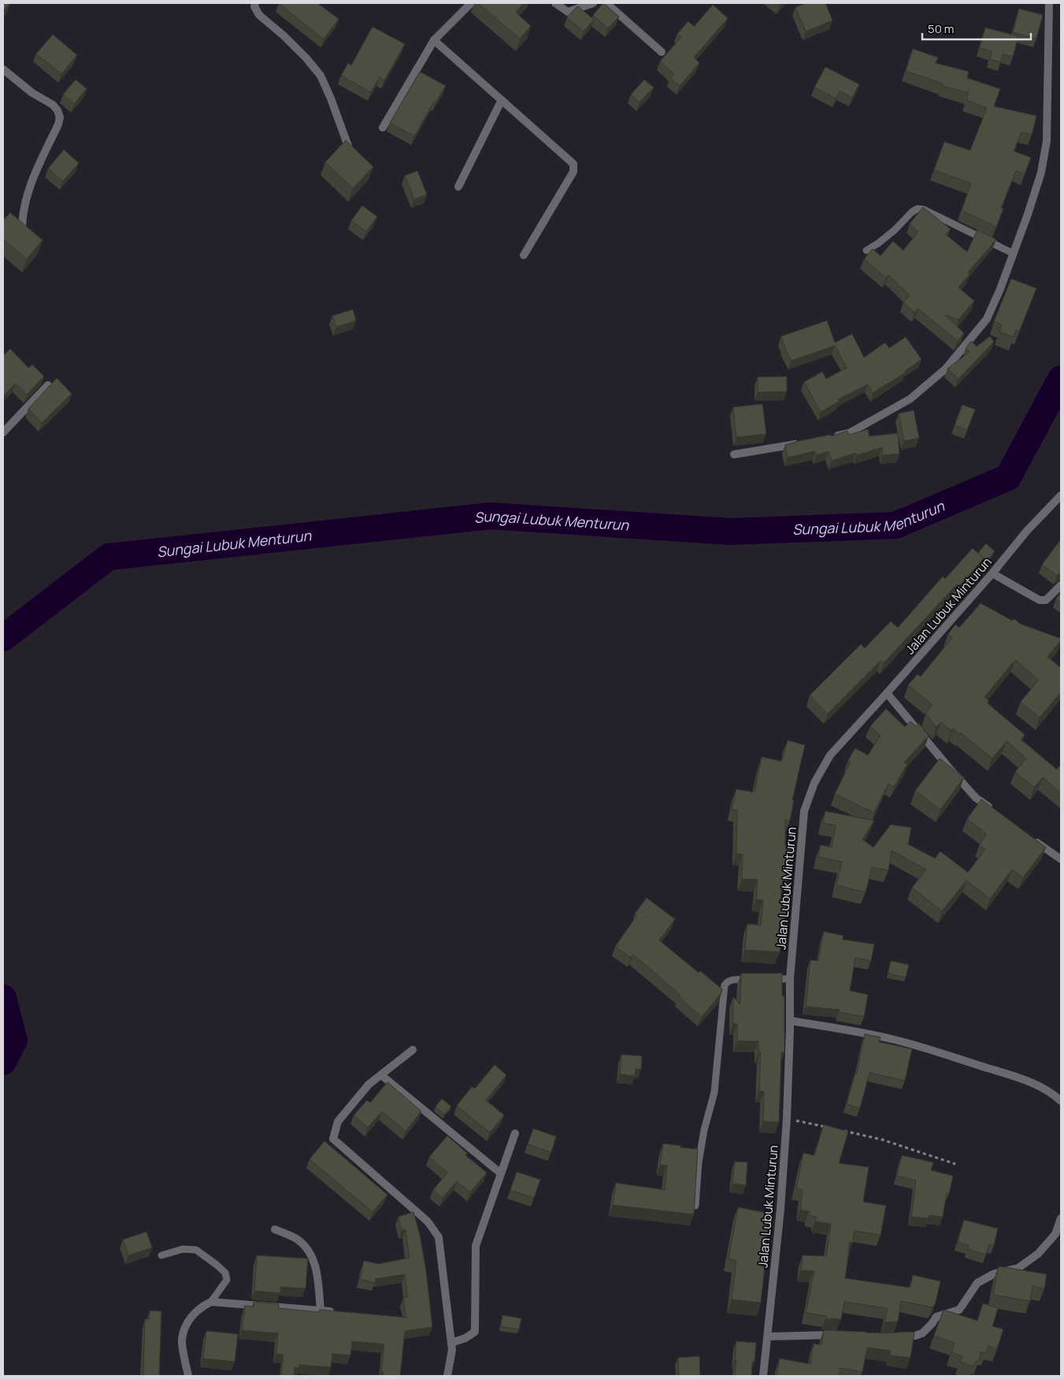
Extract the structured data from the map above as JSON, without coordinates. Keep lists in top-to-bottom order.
{
  "streets": {
    "street": ["Jalan Lubuk Minturun"]
  },
  "water": ["Sungai Lubuk Menturun"],
  "scale_bar": "50 m"
}
